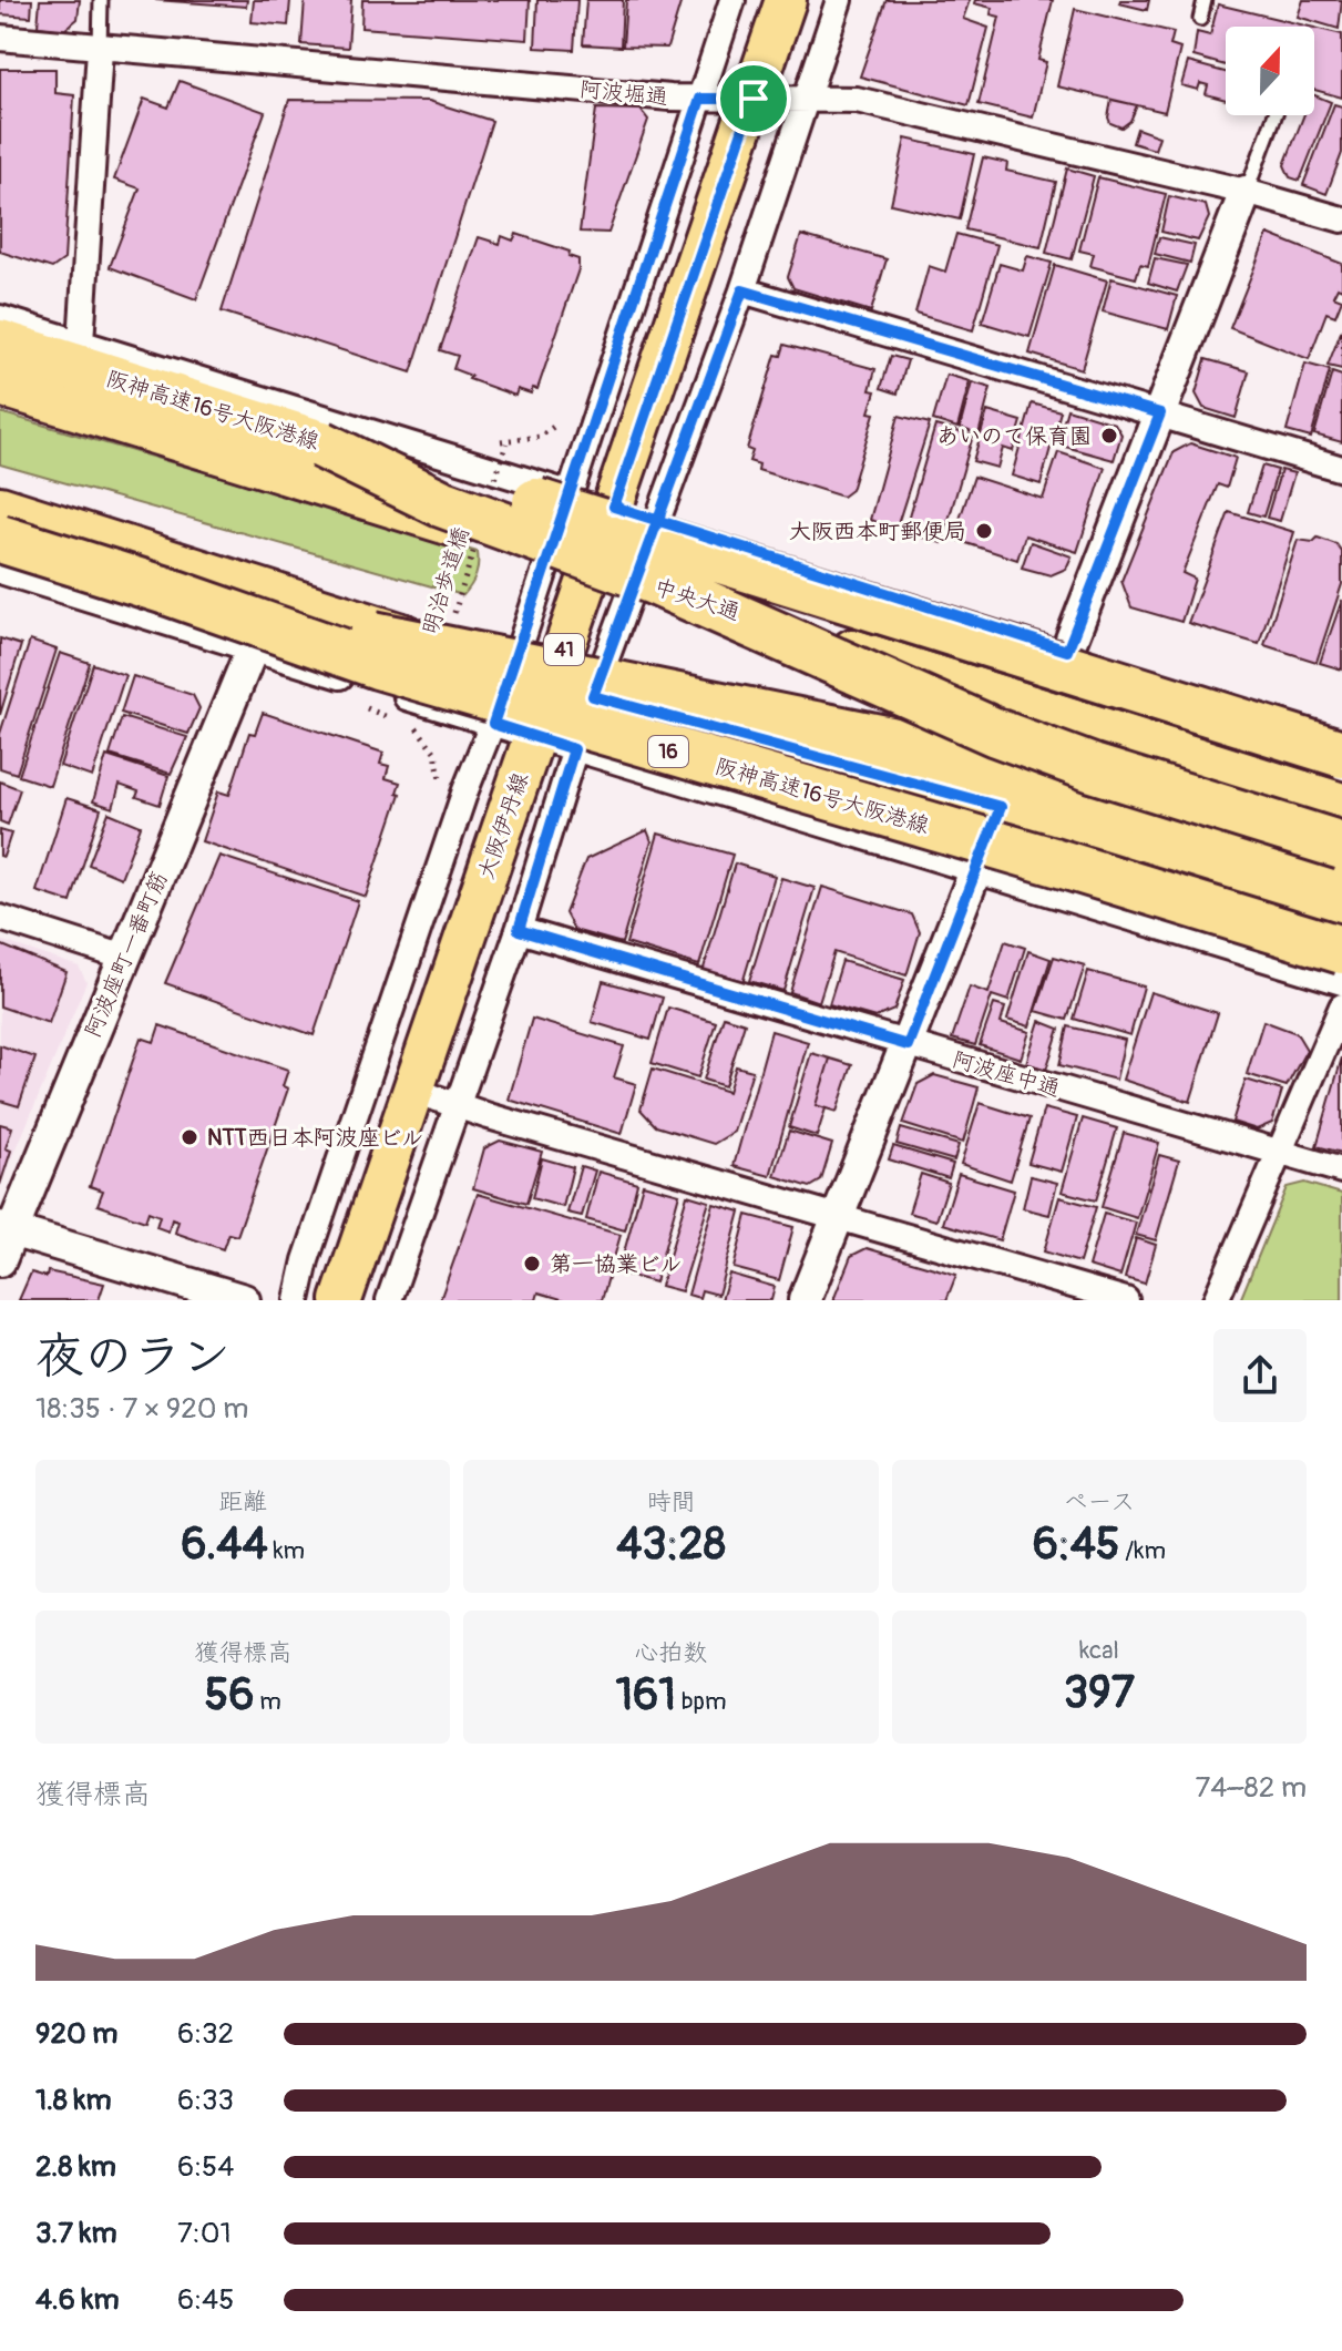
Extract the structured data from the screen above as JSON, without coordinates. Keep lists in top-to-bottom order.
{
  "streets": {
    "highway": ["阪神高速16号大阪港線", "16"],
    "main road": ["中央大通", "41", "大阪伊丹線"],
    "street": ["阿波堀通", "阿波座町一番町筋", "阿波座中通"],
    "path": ["明治歩道橋"]
  },
  "crossings": [
    ["阿波堀通", "大阪伊丹線"],
    ["中央大通", "大阪伊丹線"]
  ],
  "places": [
    "あいのて保育園",
    "大阪西本町郵便局",
    "NTT西日本阿波座ビル",
    "第一協業ビル"
  ],
  "north": "top",
  "page": {
    "heading": ["夜のラン", "18:35 · 7 × 920 m"],
    "stats": [
      ["距離", "6.44 km"],
      ["時間", "43:28"],
      ["ペース", "6:45 /km"],
      ["獲得標高", "56 m"],
      ["心拍数", "161 bpm"],
      ["kcal", "397"]
    ],
    "chart": ["獲得標高", "74–82 m"],
    "list": [
      {
        "name": "920 m",
        "note": "6:32"
      },
      {
        "name": "1.8 km",
        "note": "6:33"
      },
      {
        "name": "2.8 km",
        "note": "6:54"
      },
      {
        "name": "3.7 km",
        "note": "7:01"
      },
      {
        "name": "4.6 km",
        "note": "6:45"
      }
    ]
  }
}
